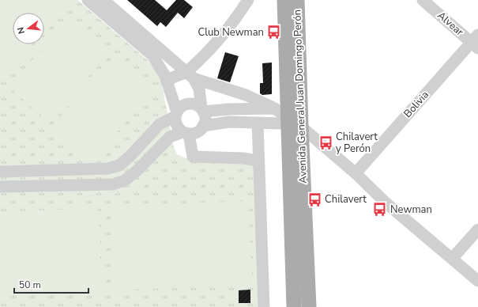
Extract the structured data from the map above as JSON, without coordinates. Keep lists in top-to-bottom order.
{
  "streets": {
    "main road": ["Avenida General Juan Domingo Perón"],
    "street": ["Alvear", "Bolivia"]
  },
  "crossings": [
    ["Alvear", "Bolivia"]
  ],
  "places": {
    "bus stop": [
      "Club Newman",
      "Chilavert y Perón",
      "Chilavert",
      "Newman"
    ]
  },
  "scale_bar": "50 m",
  "north": "left"
}
